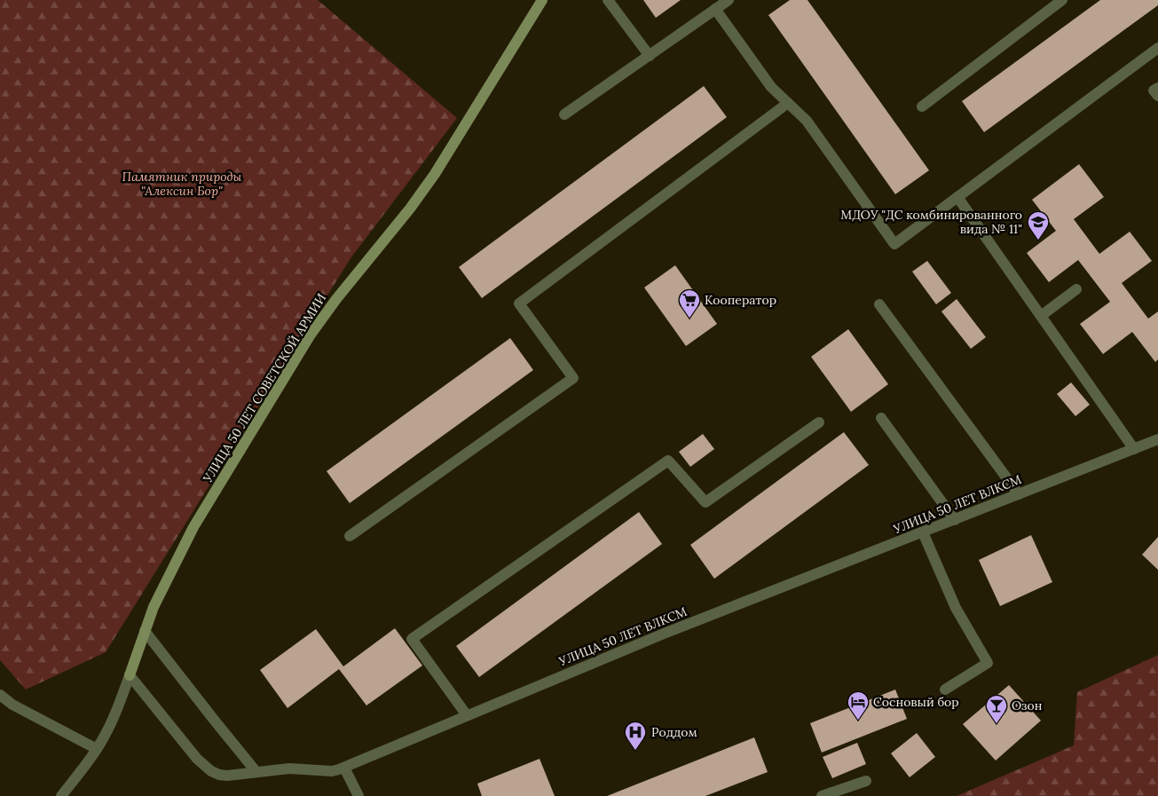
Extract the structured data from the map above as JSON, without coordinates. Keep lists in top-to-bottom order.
{
  "streets": {
    "street": ["УЛИЦА 50 ЛЕТ СОВЕТСКОЙ АРМИИ", "УЛИЦА 50 ЛЕТ ВЛКСМ"]
  },
  "crossings": [
    ["УЛИЦА 50 ЛЕТ СОВЕТСКОЙ АРМИИ", "УЛИЦА 50 ЛЕТ ВЛКСМ"]
  ],
  "parks": ["Памятник природы \"Алексин Бор\""],
  "places": {
    "school or university": ["МДОУ \"ДС комбинированного вида № 11\""],
    "supermarket": ["Кооператор"],
    "hotel": ["Сосновый бор"],
    "bar": ["Озон"],
    "hospital": ["Роддом"]
  }
}
